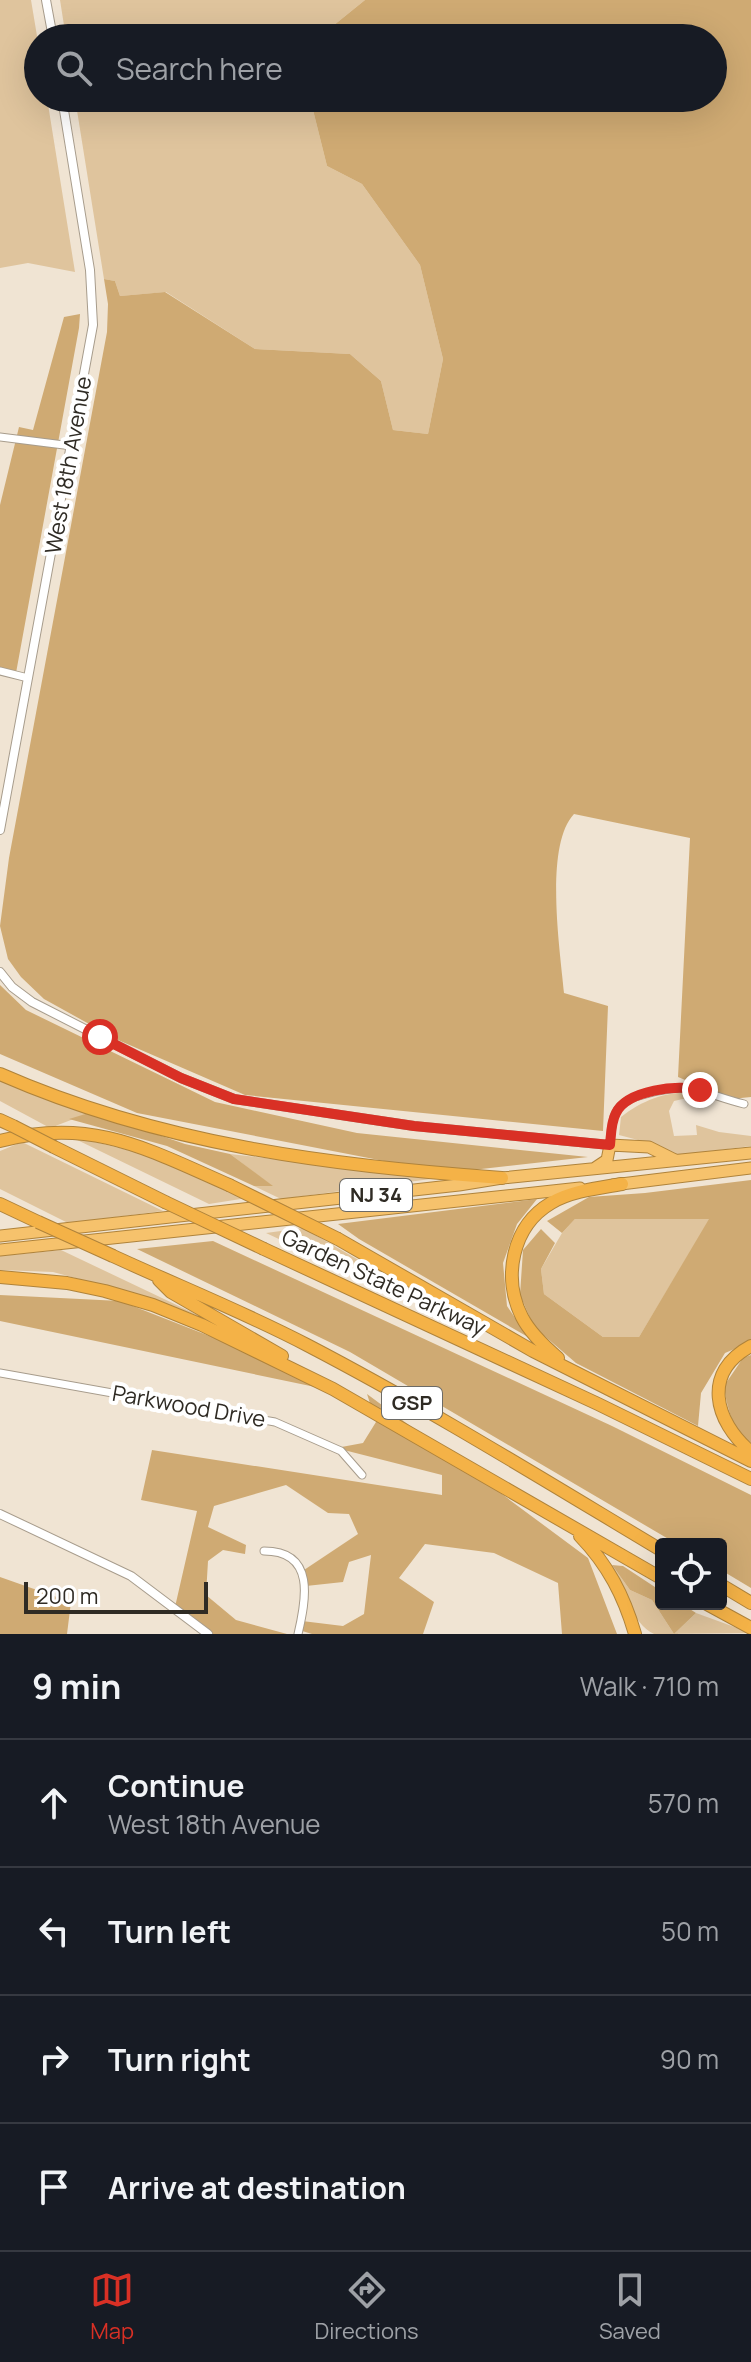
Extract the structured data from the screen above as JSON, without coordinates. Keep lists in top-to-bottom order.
{
  "streets": {
    "highway": ["NJ 34", "Garden State Parkway", "GSP"],
    "street": ["West 18th Avenue", "Parkwood Drive"]
  },
  "scale_bar": "200 m",
  "page": {
    "search": "Search here",
    "scale": "200 m",
    "heading": ["9 min", "Walk · 710 m"],
    "list": [
      ["Continue", "West 18th Avenue", "570 m"],
      ["Turn left", "50 m"],
      ["Turn right", "90 m"],
      "Arrive at destination"
    ],
    "nav": ["Map", "Directions", "Saved"]
  }
}
